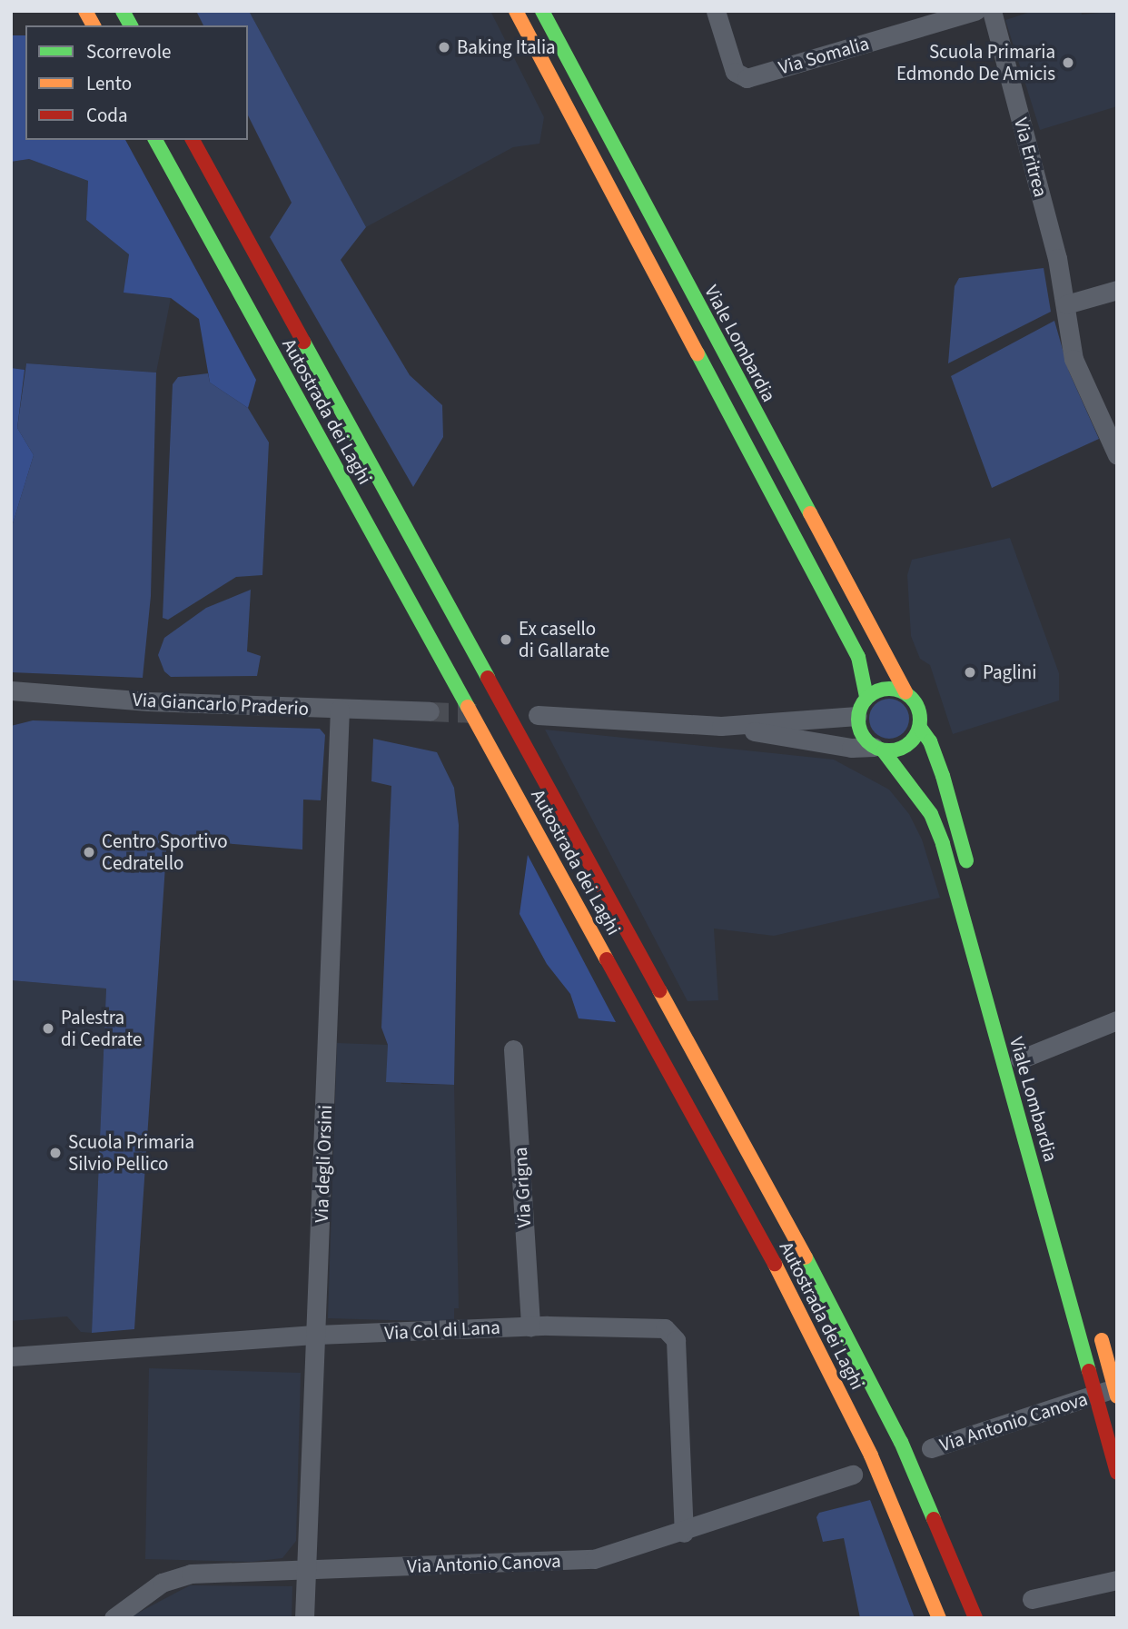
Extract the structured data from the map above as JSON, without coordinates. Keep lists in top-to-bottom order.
{
  "streets": {
    "main road": ["Viale Lombardia", "Autostrada dei Laghi"],
    "street": [
      "Via Somalia",
      "Via Eritrea",
      "Via Giancarlo Praderio",
      "Via degli Orsini",
      "Via Grigna",
      "Via Col di Lana",
      "Via Antonio Canova"
    ]
  },
  "crossings": [
    ["Viale Lombardia", "Via Antonio Canova"],
    ["Via Giancarlo Praderio", "Via degli Orsini"],
    ["Via degli Orsini", "Via Col di Lana"],
    ["Via degli Orsini", "Via Antonio Canova"],
    ["Via Grigna", "Via Col di Lana"],
    ["Via Col di Lana", "Via Antonio Canova"]
  ],
  "places": [
    "Baking Italia",
    "Scuola Primaria Edmondo De Amicis",
    "Ex casello di Gallarate",
    "Paglini",
    "Centro Sportivo Cedratello",
    "Palestra di Cedrate",
    "Scuola Primaria Silvio Pellico"
  ],
  "legend": ["Scorrevole", "Lento", "Coda"]
}
